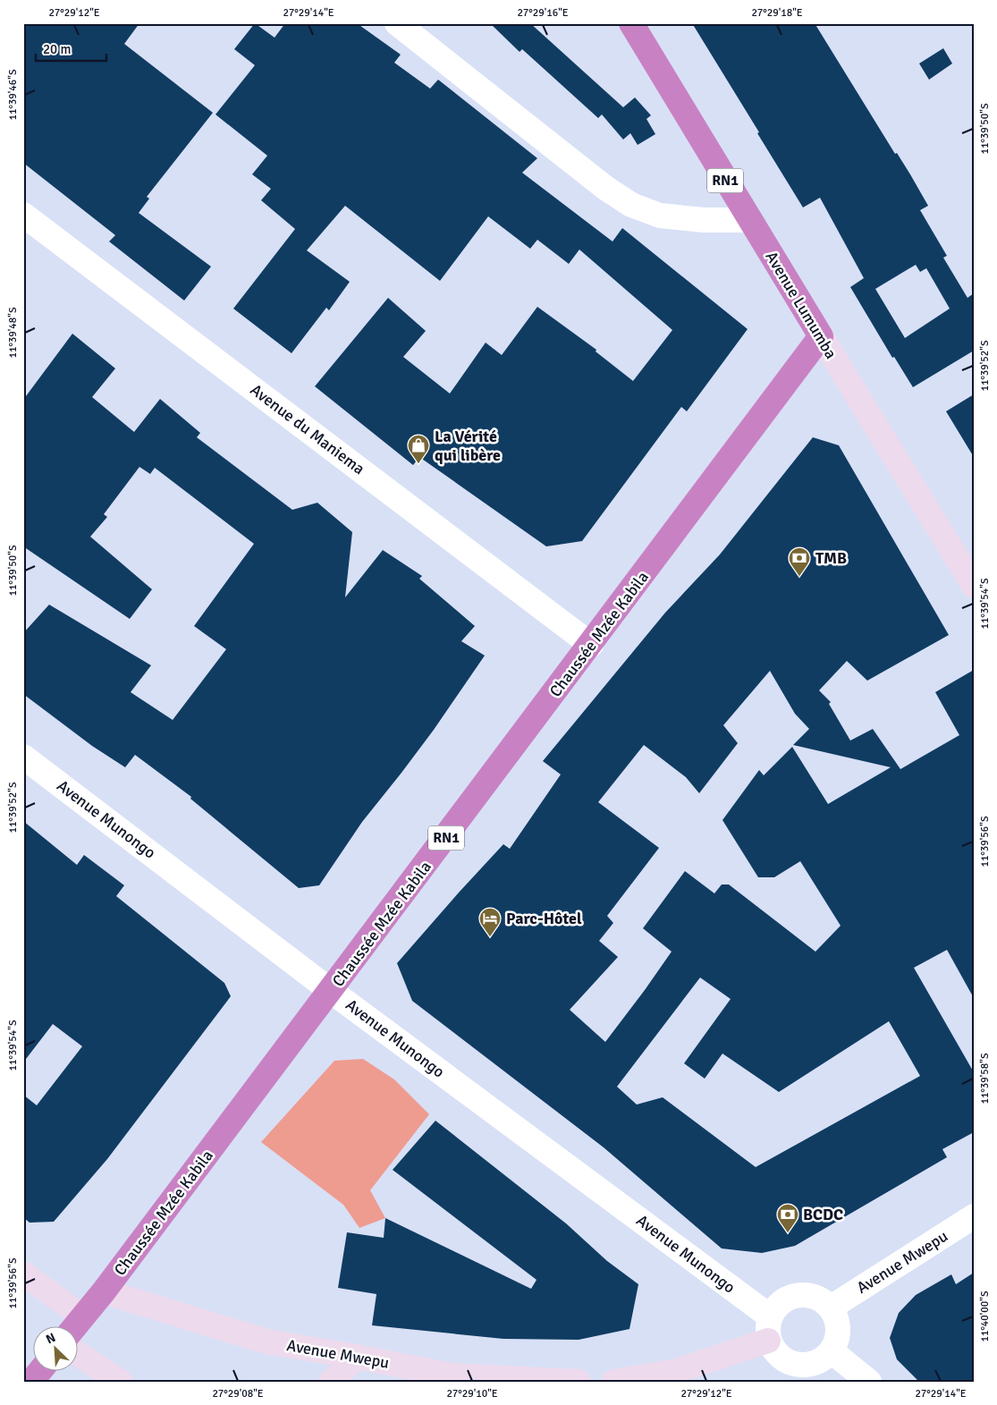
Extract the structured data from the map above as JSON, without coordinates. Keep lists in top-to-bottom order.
{
  "streets": {
    "highway": ["RN1", "Avenue Lumumba", "Chaussée Mzée Kabila"],
    "street": ["Avenue du Maniema", "Avenue Munongo", "Avenue Mwepu"]
  },
  "crossings": [
    ["Avenue Lumumba", "Chaussée Mzée Kabila"],
    ["Avenue du Maniema", "Chaussée Mzée Kabila"],
    ["Chaussée Mzée Kabila", "Avenue Munongo"],
    ["Chaussée Mzée Kabila", "Avenue Mwepu"],
    ["Avenue Munongo", "Avenue Mwepu"]
  ],
  "places": {
    "shop": ["La Vérité qui libère"],
    "bank": ["TMB", "BCDC"],
    "hotel": ["Parc-Hôtel"]
  },
  "scale_bar": "20 m",
  "north": "top left",
  "coordinates": [
    "27°29'12\"E",
    "27°29'14\"E",
    "27°29'16\"E",
    "27°29'18\"E",
    "11°39'46\"S",
    "11°39'50\"S",
    "11°39'48\"S",
    "11°39'52\"S",
    "11°39'54\"S",
    "11°39'56\"S",
    "11°39'58\"S",
    "11°40'00\"S",
    "27°29'08\"E",
    "27°29'10\"E"
  ]
}
